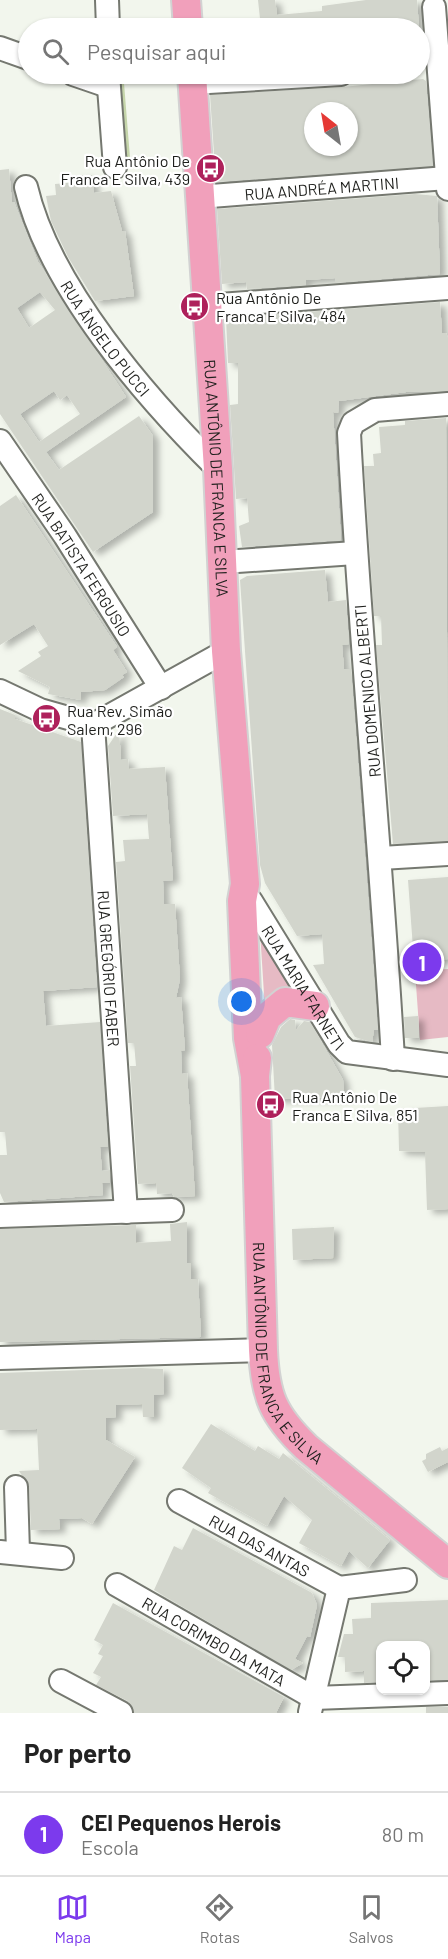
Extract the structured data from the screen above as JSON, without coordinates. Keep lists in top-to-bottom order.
{
  "streets": {
    "main road": ["RUA ANTÔNIO DE FRANCA E SILVA"],
    "street": [
      "RUA ANDRÉA MARTINI",
      "RUA ÂNGELO PUCCI",
      "RUA BATISTA FERGUSIO",
      "RUA DOMENICO ALBERTI",
      "RUA GREGÓRIO FABER",
      "RUA MARIA FARNETI",
      "RUA DAS ANTAS",
      "RUA CORIMBO DA MATA"
    ]
  },
  "crossings": [
    ["RUA ANDRÉA MARTINI", "RUA ANTÔNIO DE FRANCA E SILVA"],
    ["RUA ÂNGELO PUCCI", "RUA ANTÔNIO DE FRANCA E SILVA"],
    ["RUA ANTÔNIO DE FRANCA E SILVA", "RUA MARIA FARNETI"],
    ["RUA DOMENICO ALBERTI", "RUA MARIA FARNETI"]
  ],
  "places": {
    "bus stop": [
      "Rua Antônio De Franca E Silva, 439",
      "Rua Antônio De Franca E Silva, 484",
      "Rua Rev. Simão Salem, 296",
      "Rua Antônio De Franca E Silva, 851"
    ]
  },
  "north": "top left",
  "page": {
    "search": "Pesquisar aqui",
    "pins": "1",
    "heading": "Por perto",
    "list": [
      {
        "mark": "1",
        "name": "CEI Pequenos Herois",
        "note": "Escola",
        "value": "80 m"
      }
    ],
    "nav": ["Mapa", "Rotas", "Salvos"]
  }
}
